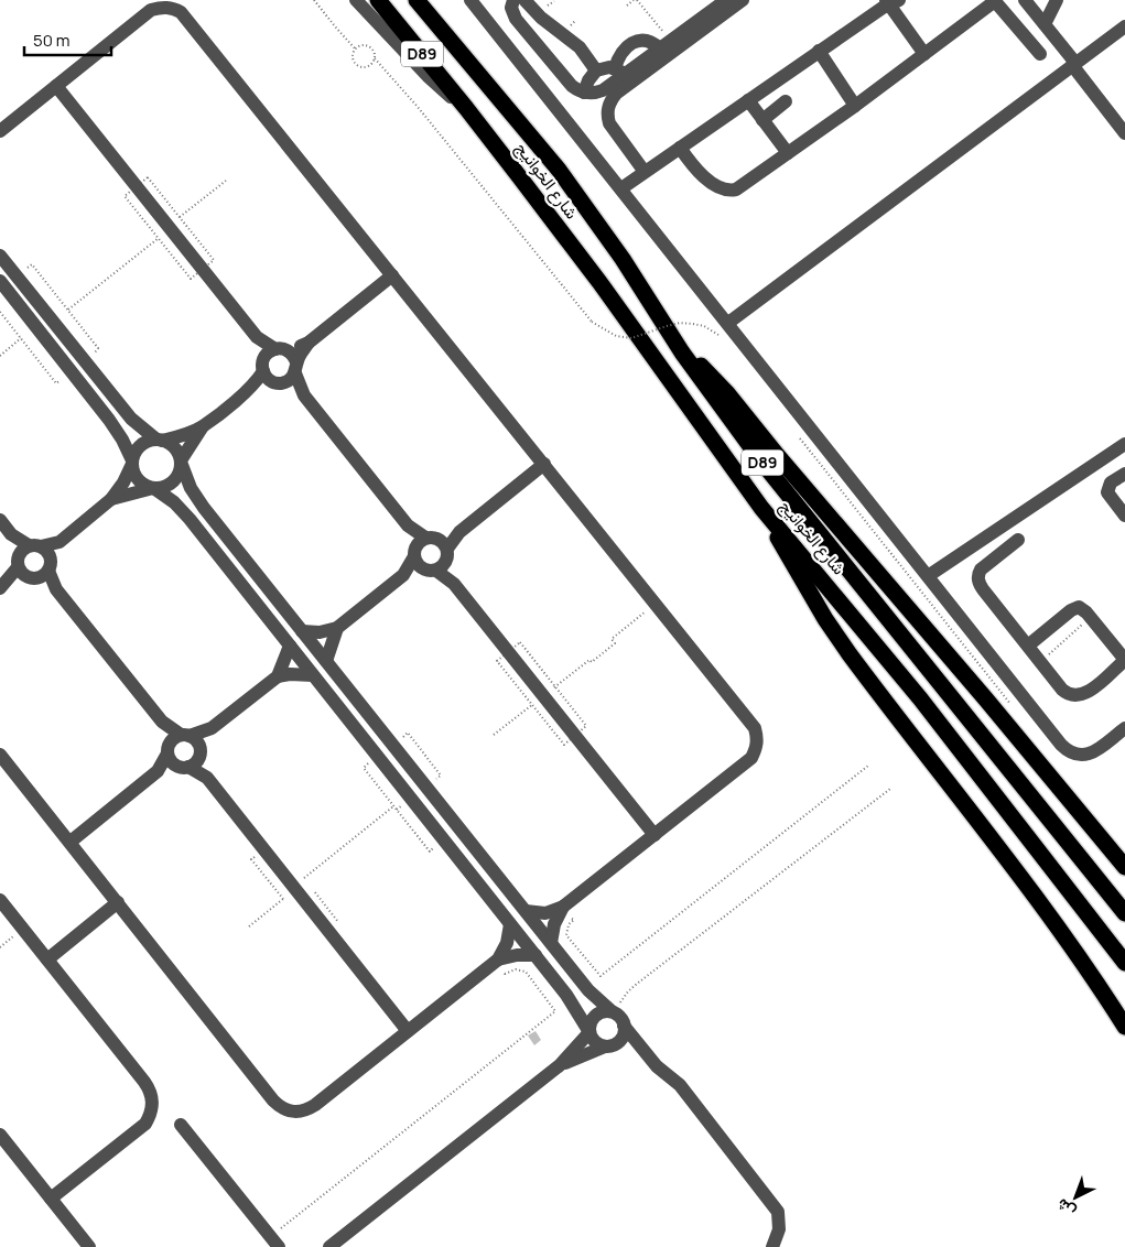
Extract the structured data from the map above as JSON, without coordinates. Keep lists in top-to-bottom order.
{
  "streets": {
    "highway": ["D89", "شارع الخوانيج"]
  },
  "scale_bar": "50 m",
  "north": "bottom left"
}
